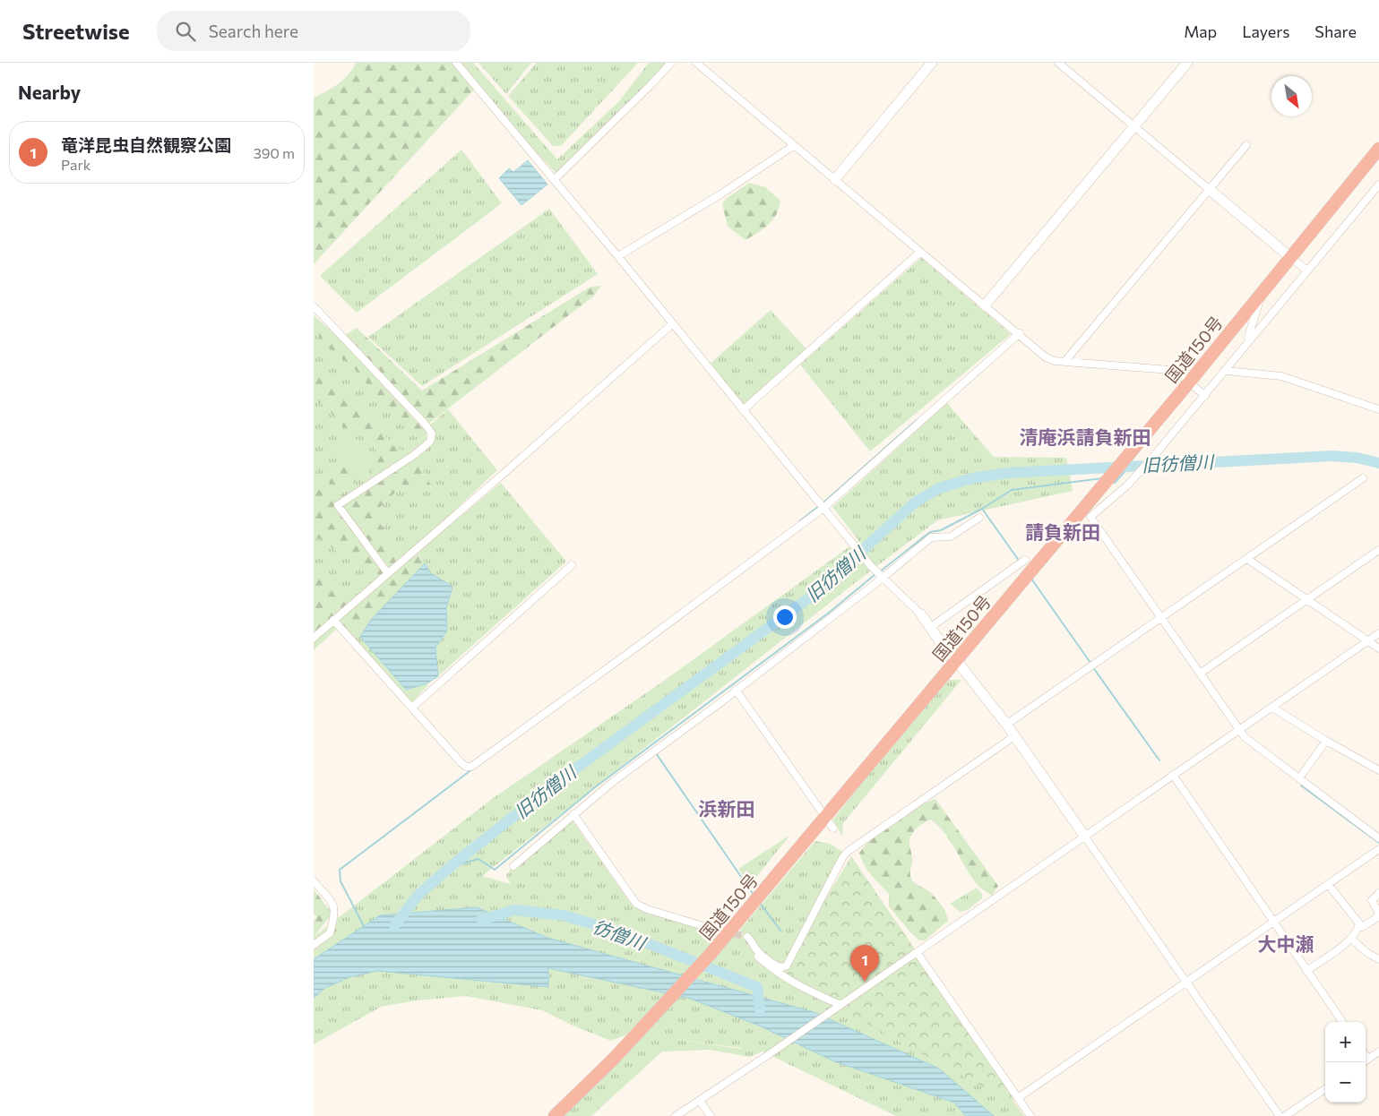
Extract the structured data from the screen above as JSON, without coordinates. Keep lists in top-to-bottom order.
{
  "streets": {
    "highway": ["国道150号"]
  },
  "districts": [
    "清庵浜請負新田",
    "請負新田",
    "浜新田",
    "大中瀬"
  ],
  "water": ["旧彷僧川", "彷僧川"],
  "north": "bottom right",
  "page": {
    "header": "Streetwise",
    "search": "Search here",
    "nav": ["Map", "Layers", "Share"],
    "heading": "Nearby",
    "list": [
      {
        "mark": "1",
        "name": "竜洋昆虫自然観察公園",
        "note": "Park",
        "value": "390 m"
      }
    ],
    "pins": "1",
    "map_buttons": ["+", "−"]
  }
}
